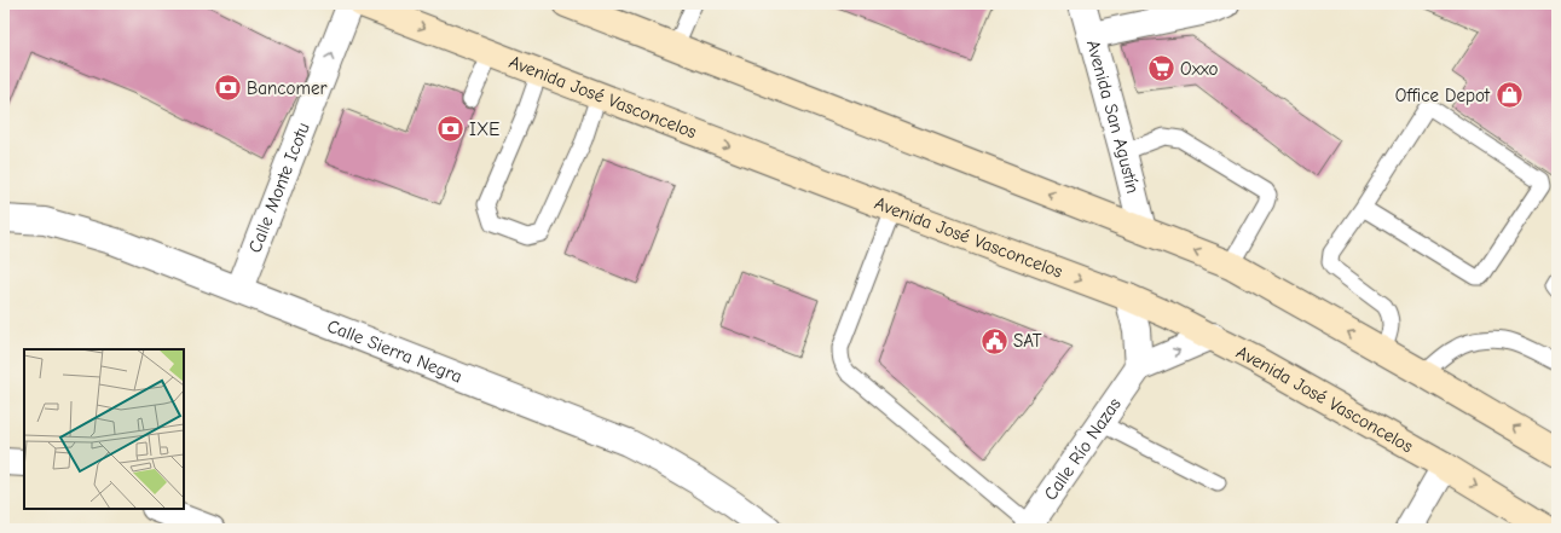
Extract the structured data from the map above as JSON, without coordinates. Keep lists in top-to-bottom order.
{
  "streets": {
    "main road": ["Avenida José Vasconcelos"],
    "street": [
      "Avenida San Agustín",
      "Calle Monte Icotu",
      "Calle Sierra Negra",
      "Calle Río Nazas"
    ]
  },
  "crossings": [
    ["Calle Monte Icotu", "Calle Sierra Negra"]
  ],
  "one_way": ["Calle Monte Icotu"],
  "places": {
    "supermarket": ["Oxxo"],
    "bank": ["Bancomer", "IXE"],
    "shop": ["Office Depot"],
    "public building": ["SAT"]
  }
}
